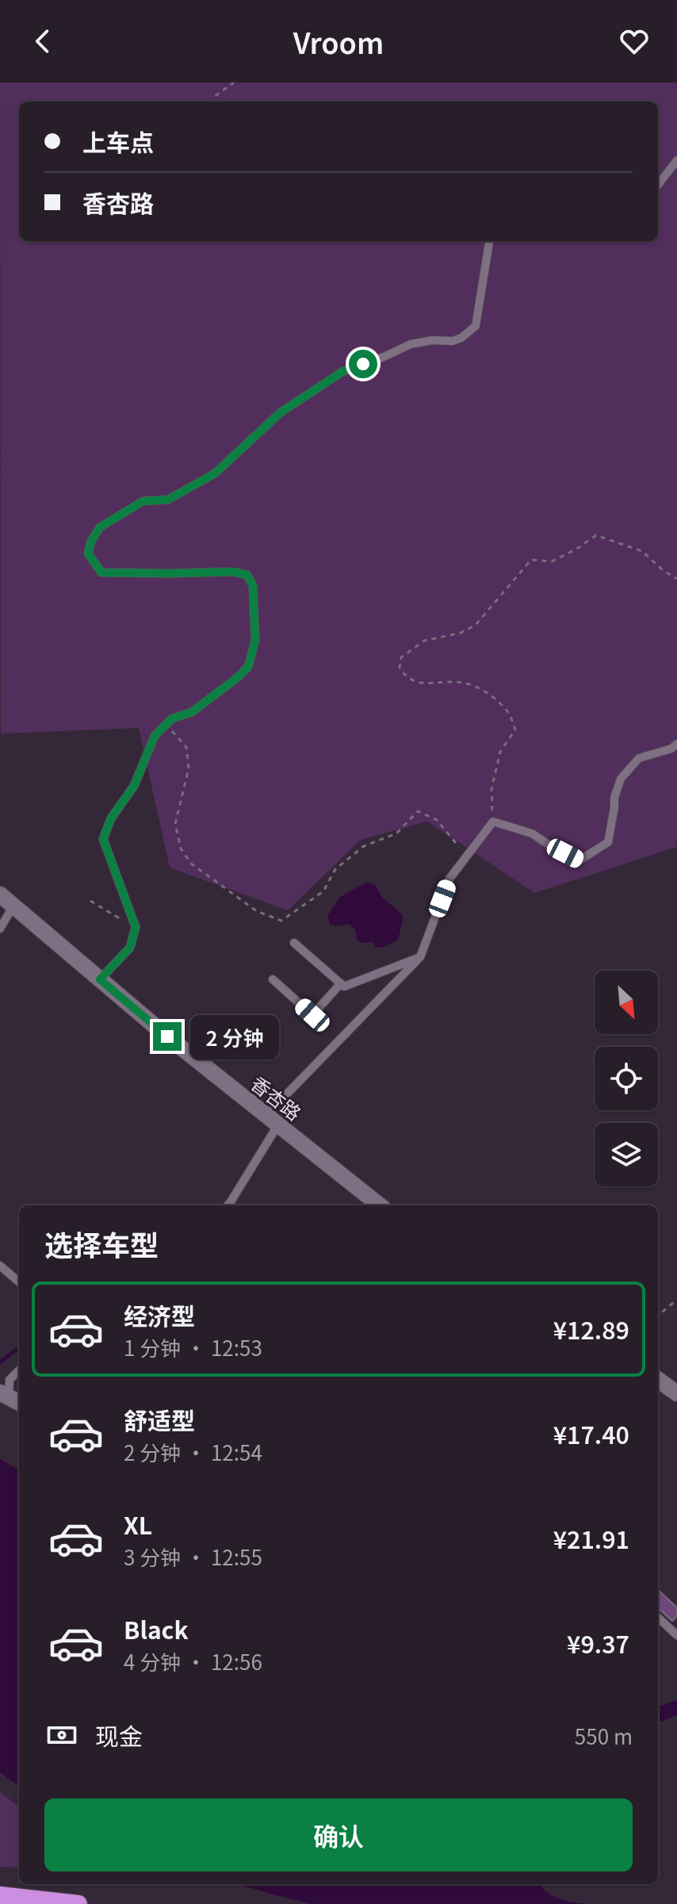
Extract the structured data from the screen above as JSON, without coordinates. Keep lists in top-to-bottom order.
{
  "streets": {
    "street": ["香杏路"]
  },
  "north": "bottom right",
  "page": {
    "header": "Vroom",
    "banner": ["上车点", "香杏路"],
    "bubble": "2 分钟",
    "heading": "选择车型",
    "list": [
      {
        "name": "经济型",
        "note": "1 分钟 · 12:53",
        "value": "¥12.89"
      },
      {
        "name": "舒适型",
        "note": "2 分钟 · 12:54",
        "value": "¥17.40"
      },
      {
        "name": "XL",
        "note": "3 分钟 · 12:55",
        "value": "¥21.91"
      },
      {
        "name": "Black",
        "note": "4 分钟 · 12:56",
        "value": "¥9.37"
      }
    ],
    "pay": ["现金", "550 m"],
    "buttons": "确认"
  }
}
